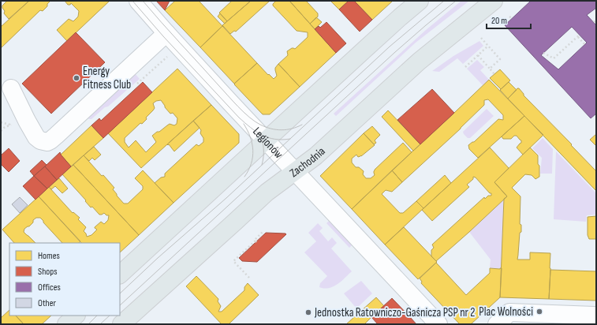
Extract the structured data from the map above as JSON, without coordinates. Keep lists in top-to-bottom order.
{
  "streets": {
    "main road": ["Zachodnia"],
    "street": ["Legionów"]
  },
  "crossings": [
    ["Legionów", "Zachodnia"]
  ],
  "places": ["Energy Fitness Club", "Plac Wolności", "Jednostka Ratowniczo-Gaśnicza PSP nr 2"],
  "legend": [
    "Homes",
    "Shops",
    "Offices",
    "Other"
  ],
  "scale_bar": "20 m"
}
